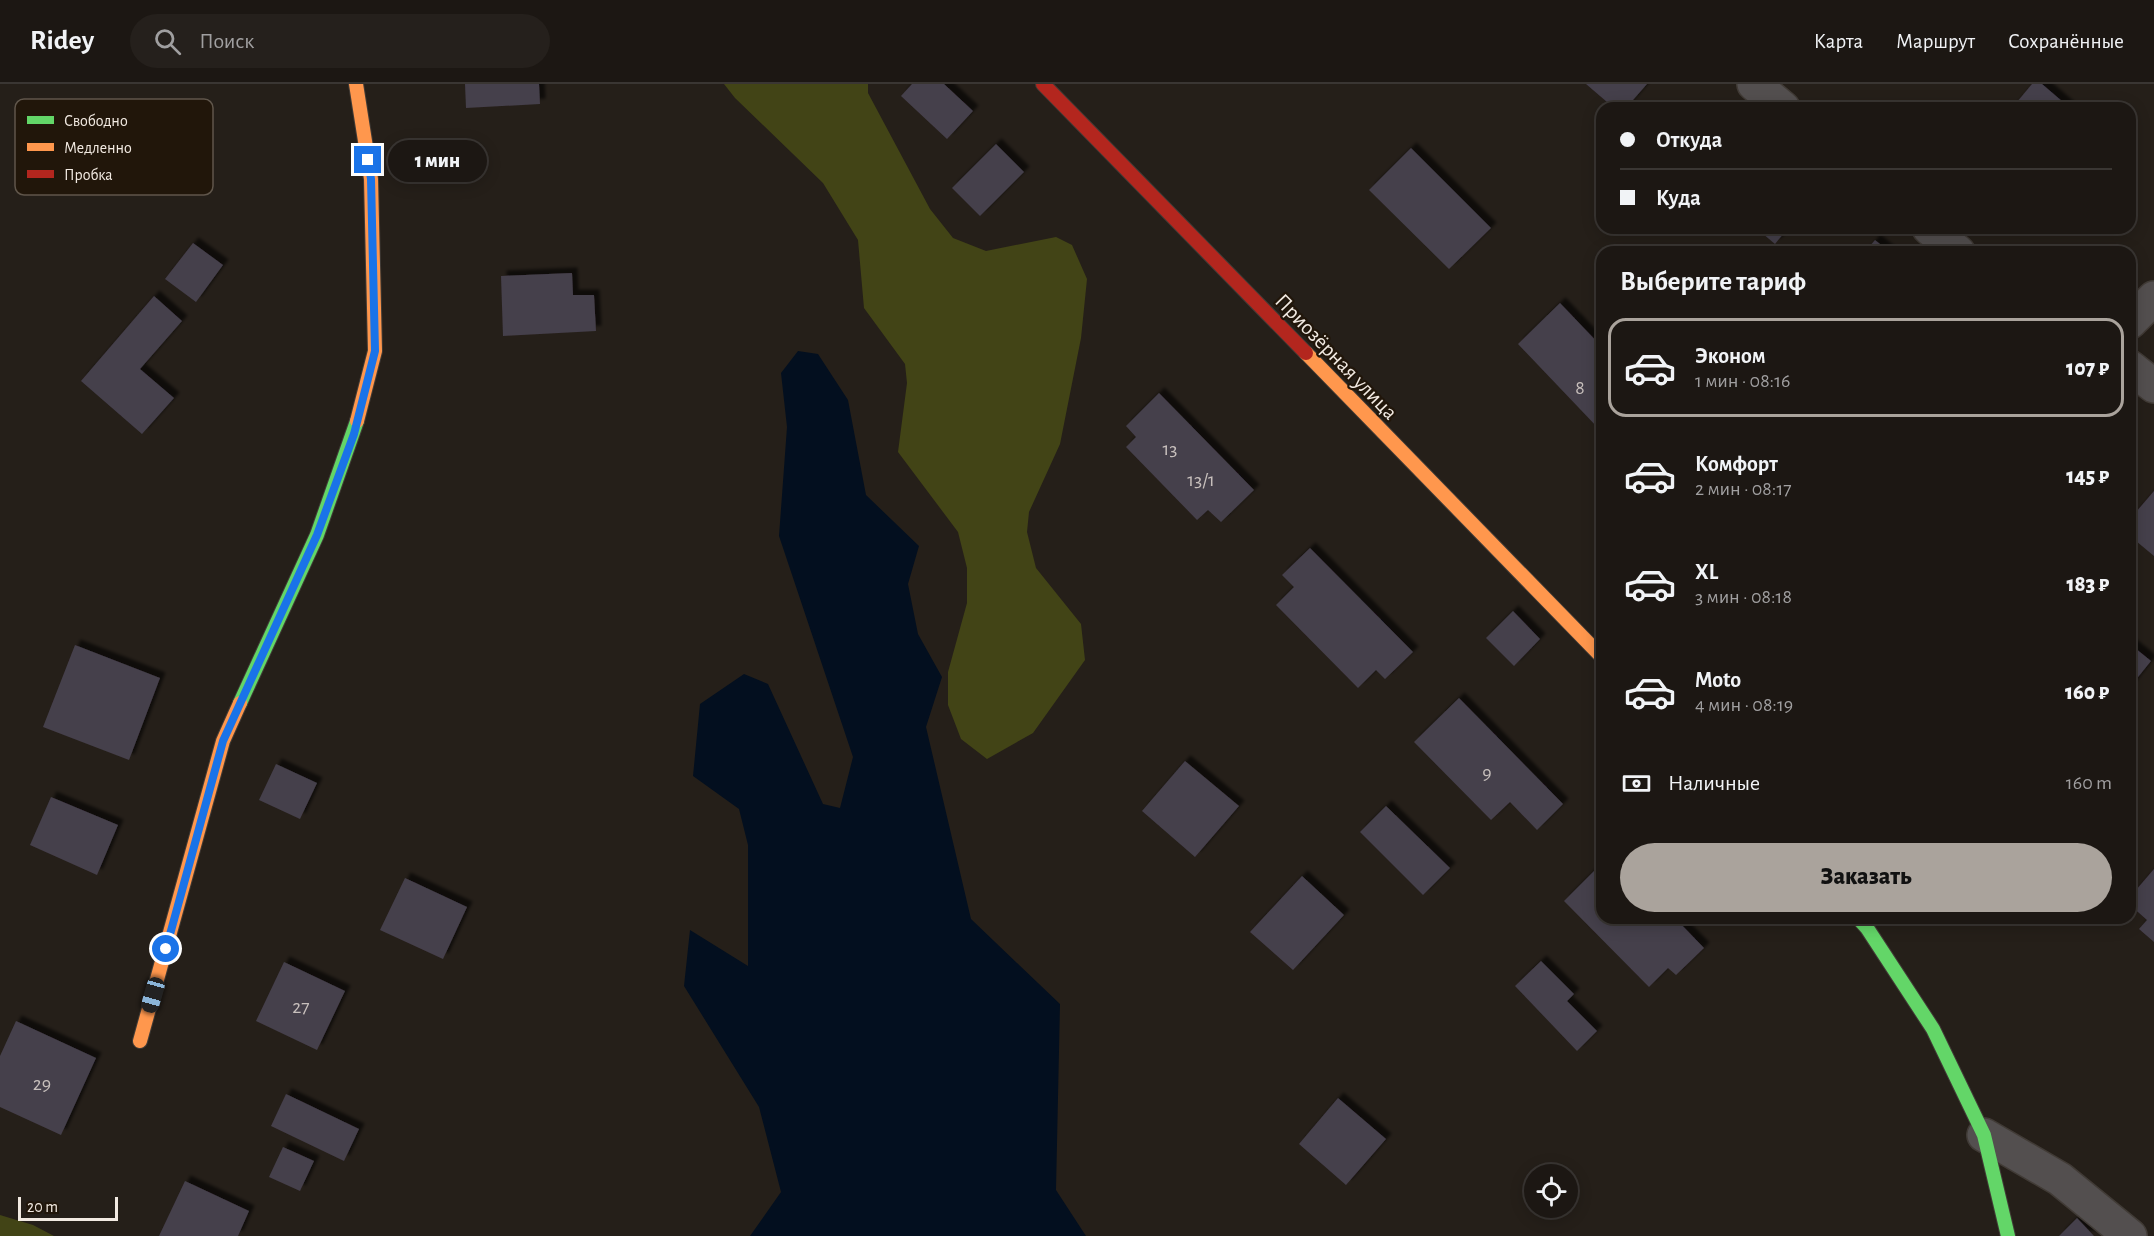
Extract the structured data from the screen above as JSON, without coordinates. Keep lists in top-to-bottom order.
{
  "streets": {
    "street": ["Приозёрная улица"]
  },
  "house_numbers": [
    "8",
    "13",
    "13/1",
    "9",
    "27",
    "29"
  ],
  "legend": ["Свободно", "Медленно", "Пробка"],
  "scale_bar": "20 m",
  "page": {
    "header": "Ridey",
    "search": "Поиск",
    "nav": ["Карта", "Маршрут", "Сохранённые"],
    "banner": ["Откуда", "Куда"],
    "bubble": "1 мин",
    "heading": "Выберите тариф",
    "list": [
      {
        "name": "Эконом",
        "note": "1 мин · 08:16",
        "value": "107 ₽"
      },
      {
        "name": "Комфорт",
        "note": "2 мин · 08:17",
        "value": "145 ₽"
      },
      {
        "name": "XL",
        "note": "3 мин · 08:18",
        "value": "183 ₽"
      },
      {
        "name": "Moto",
        "note": "4 мин · 08:19",
        "value": "160 ₽"
      }
    ],
    "pay": ["Наличные", "160 m"],
    "buttons": "Заказать",
    "scale": "20 m"
  }
}
